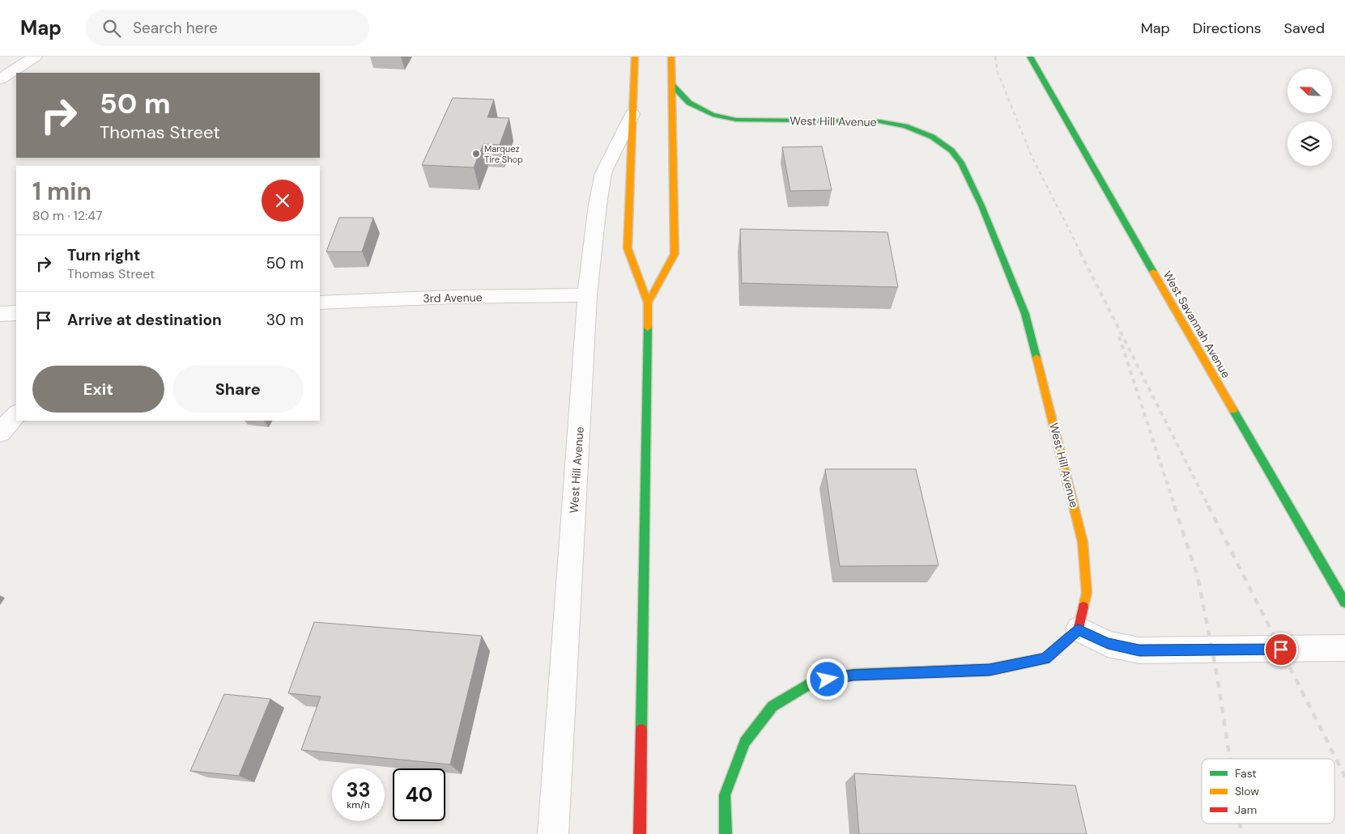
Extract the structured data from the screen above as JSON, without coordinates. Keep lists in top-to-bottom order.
{
  "streets": {
    "main road": ["West Hill Avenue", "West Savannah Avenue"],
    "street": ["3rd Avenue"]
  },
  "crossings": [
    ["West Hill Avenue", "3rd Avenue"]
  ],
  "places": ["Marquez Tire Shop"],
  "legend": ["Fast", "Slow", "Jam"],
  "north": "top left",
  "page": {
    "header": "Map",
    "search": "Search here",
    "nav": ["Map", "Directions", "Saved"],
    "turn": ["50 m", "Thomas Street"],
    "heading": ["1 min", "80 m · 12:47"],
    "list": [
      {
        "name": "Turn right",
        "note": "Thomas Street",
        "value": "50 m"
      },
      {
        "name": "Arrive at destination",
        "value": "30 m"
      }
    ],
    "buttons": ["Exit", "Share"],
    "speed": "33 km/h",
    "limit": "40"
  }
}
